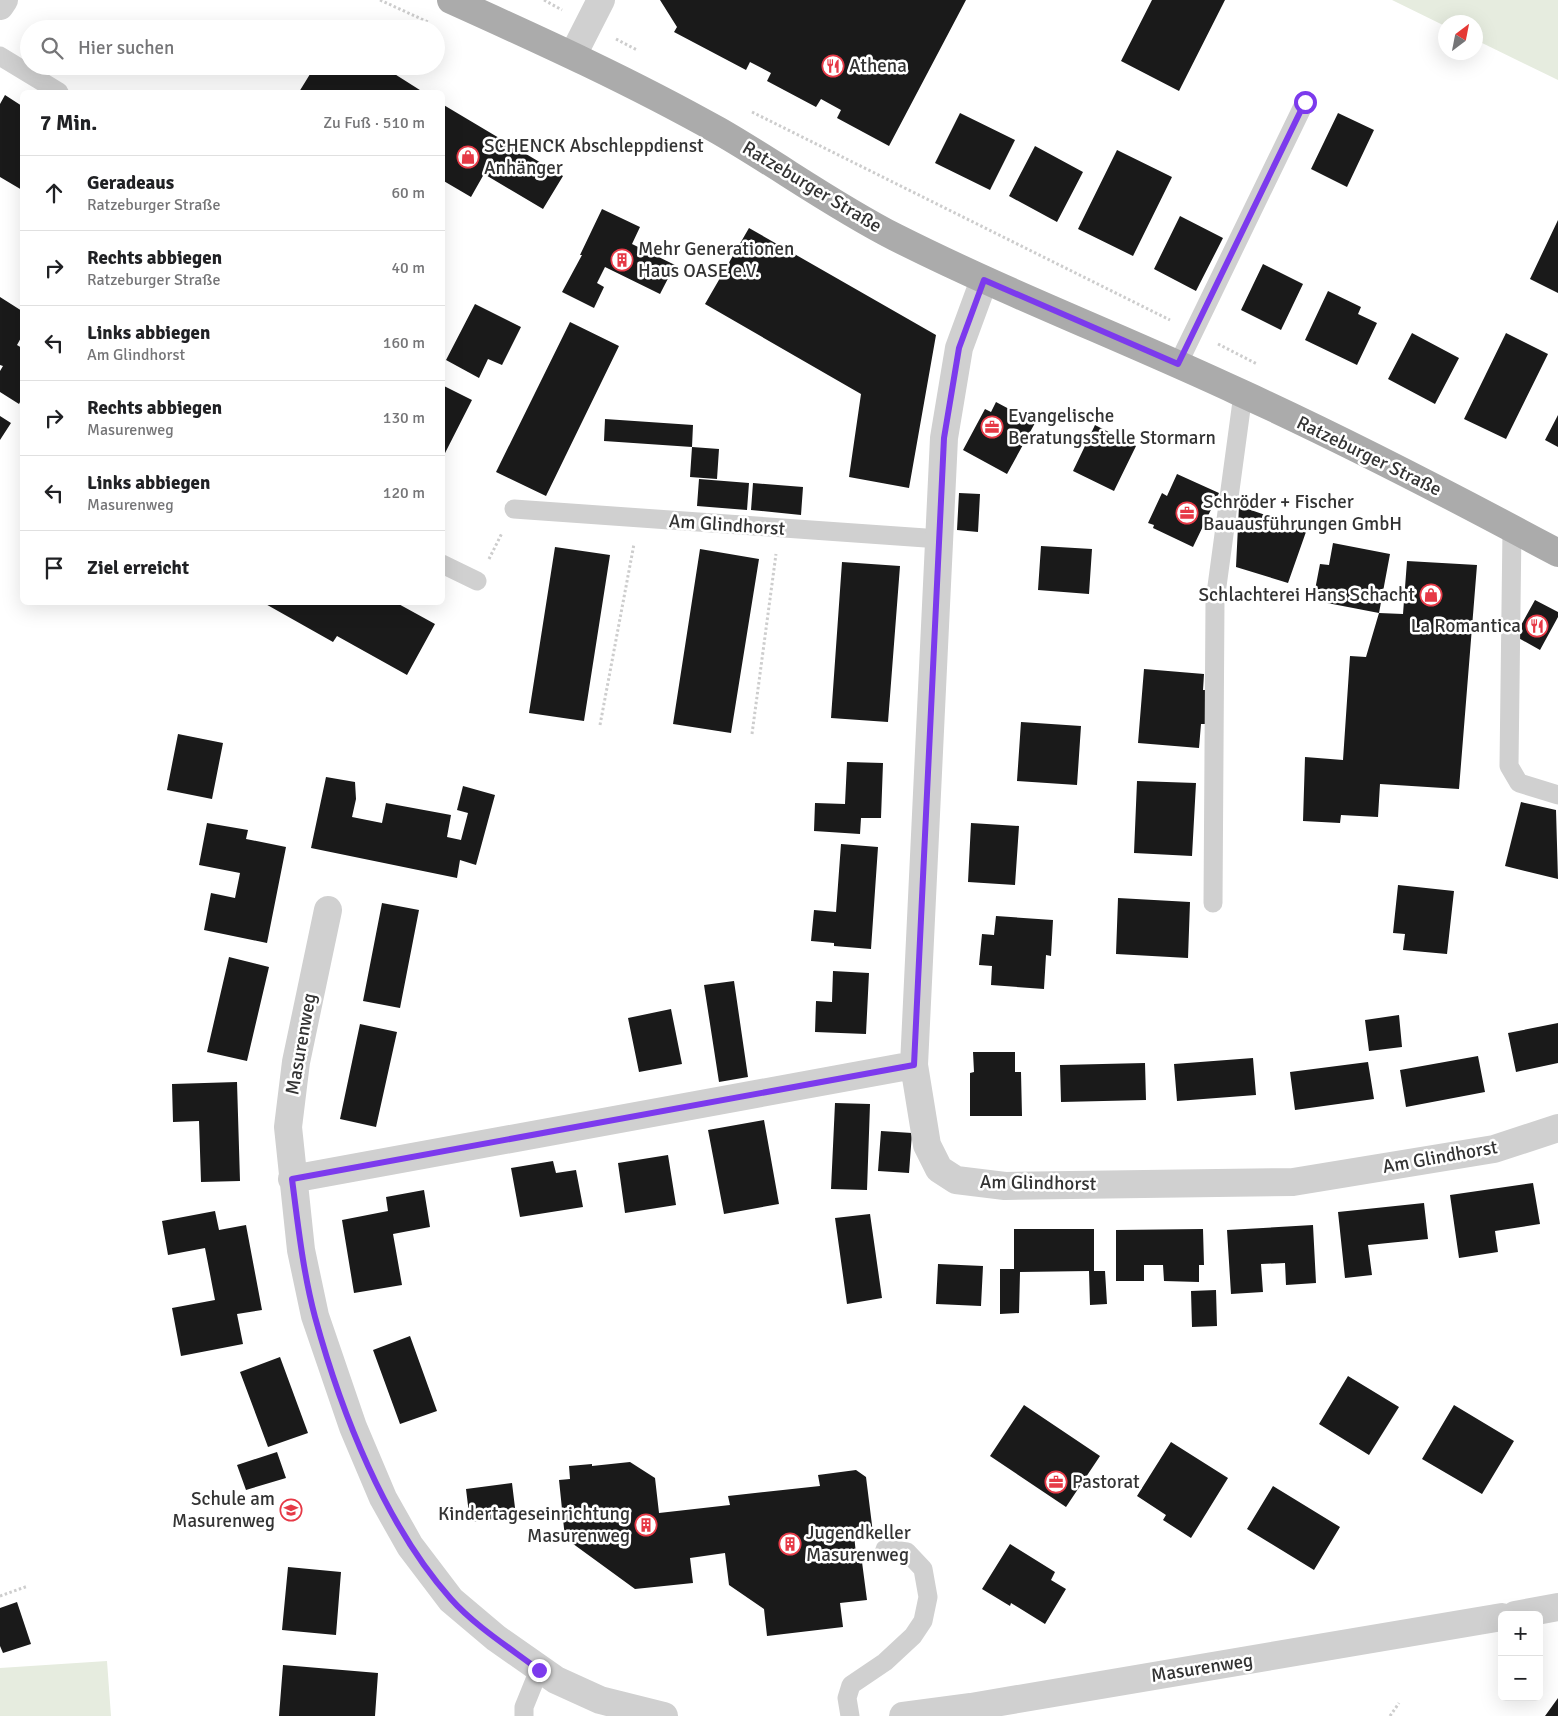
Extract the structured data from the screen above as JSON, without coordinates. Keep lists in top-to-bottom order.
{
  "streets": {
    "main road": ["Ratzeburger Straße"],
    "street": ["Am Glindhorst", "Masurenweg"]
  },
  "crossings": [
    ["Ratzeburger Straße", "Am Glindhorst"]
  ],
  "places": {
    "restaurant": ["Athena", "La Romantica"],
    "shop": ["SCHENCK Abschleppdienst Anhänger", "Schlachterei Hans Schacht"],
    "building": ["Mehr Generationen Haus OASE e.V.", "Kindertageseinrichtung Masurenweg", "Jugendkeller Masurenweg"],
    "office": ["Evangelische Beratungsstelle Stormarn", "Schröder + Fischer Bauausführungen GmbH", "Pastorat"],
    "school or university": ["Schule am Masurenweg"]
  },
  "north": "top right",
  "page": {
    "search": "Hier suchen",
    "heading": ["7 Min.", "Zu Fuß · 510 m"],
    "list": [
      ["Geradeaus", "Ratzeburger Straße", "60 m"],
      ["Rechts abbiegen", "Ratzeburger Straße", "40 m"],
      ["Links abbiegen", "Am Glindhorst", "160 m"],
      ["Rechts abbiegen", "Masurenweg", "130 m"],
      ["Links abbiegen", "Masurenweg", "120 m"],
      "Ziel erreicht"
    ],
    "map_buttons": ["+", "−"]
  }
}
